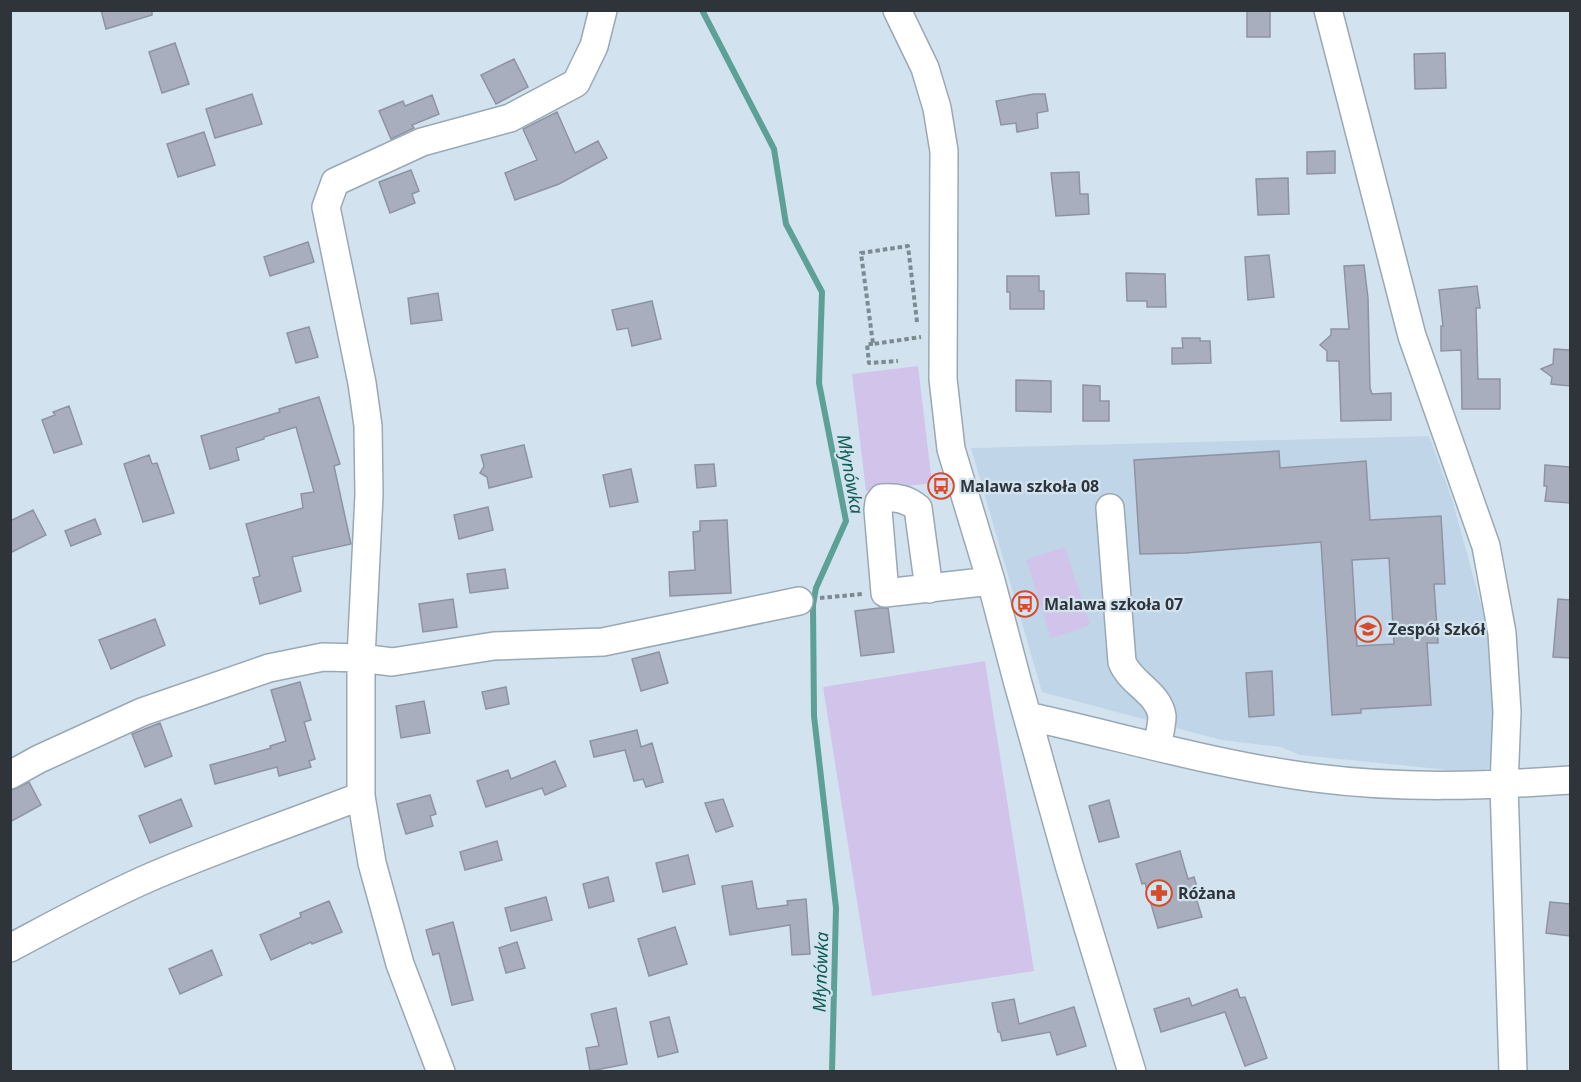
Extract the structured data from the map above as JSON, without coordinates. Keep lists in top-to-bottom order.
{
  "water": ["Młynówka"],
  "places": {
    "bus stop": ["Malawa szkoła 08", "Malawa szkoła 07"],
    "school or university": ["Zespół Szkół"],
    "pharmacy": ["Różana"]
  }
}
